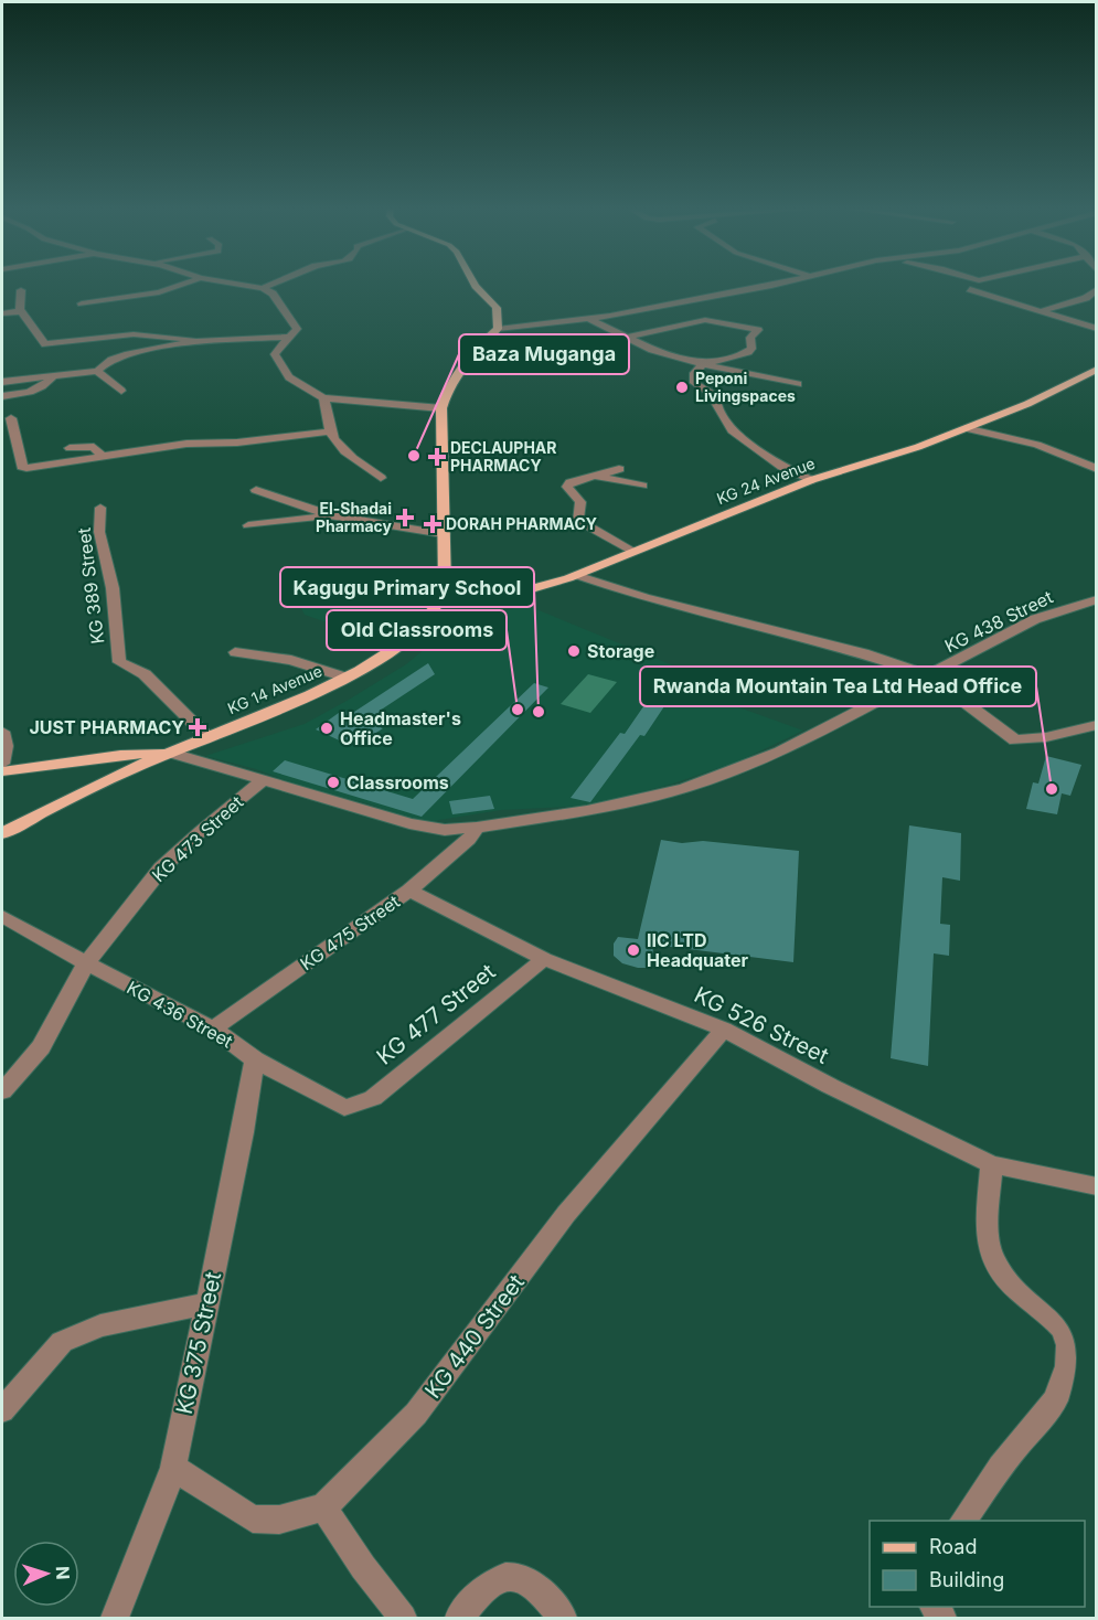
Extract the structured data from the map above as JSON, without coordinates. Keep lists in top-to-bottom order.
{
  "streets": {
    "main road": ["KG 24 Avenue", "KG 14 Avenue"],
    "street": [
      "KG 389 Street",
      "KG 438 Street",
      "KG 473 Street",
      "KG 475 Street",
      "KG 436 Street",
      "KG 477 Street",
      "KG 526 Street",
      "KG 440 Street",
      "KG 375 Street"
    ]
  },
  "crossings": [
    ["KG 24 Avenue", "KG 14 Avenue"],
    ["KG 389 Street", "KG 14 Avenue"],
    ["KG 438 Street", "KG 14 Avenue"],
    ["KG 438 Street", "KG 473 Street"],
    ["KG 438 Street", "KG 475 Street"],
    ["KG 473 Street", "KG 436 Street"],
    ["KG 475 Street", "KG 436 Street"],
    ["KG 475 Street", "KG 526 Street"],
    ["KG 436 Street", "KG 477 Street"],
    ["KG 436 Street", "KG 375 Street"],
    ["KG 477 Street", "KG 526 Street"],
    ["KG 526 Street", "KG 440 Street"],
    ["KG 440 Street", "KG 375 Street"]
  ],
  "places": {
    "other": [
      "Peponi Livingspaces",
      "Baza Muganga",
      "Storage",
      "Old Classrooms",
      "Kagugu Primary School",
      "Headmaster's Office",
      "Classrooms",
      "Rwanda Mountain Tea Ltd Head Office",
      "IIC LTD Headquater"
    ],
    "health": [
      "DECLAUPHAR PHARMACY",
      "El-Shadai Pharmacy",
      "DORAH PHARMACY",
      "JUST PHARMACY"
    ]
  },
  "legend": ["Road", "Building"],
  "north": "right"
}
